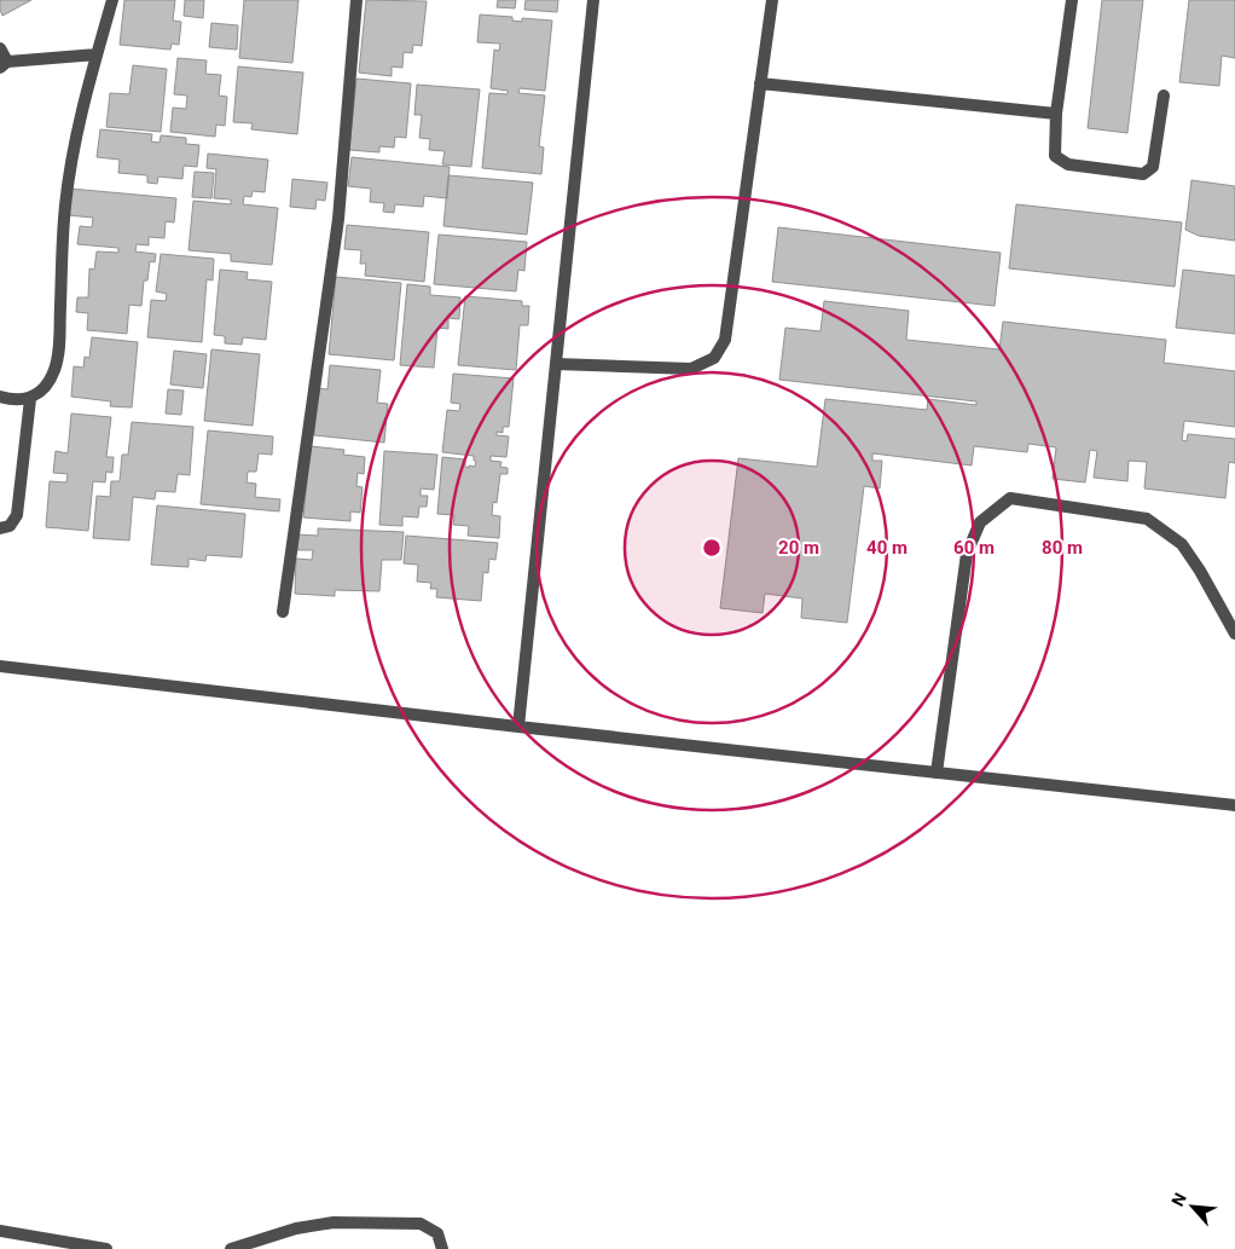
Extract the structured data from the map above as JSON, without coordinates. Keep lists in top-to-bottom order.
{
  "north": "top left",
  "rings": [
    "20 m",
    "40 m",
    "60 m",
    "80 m"
  ]
}
